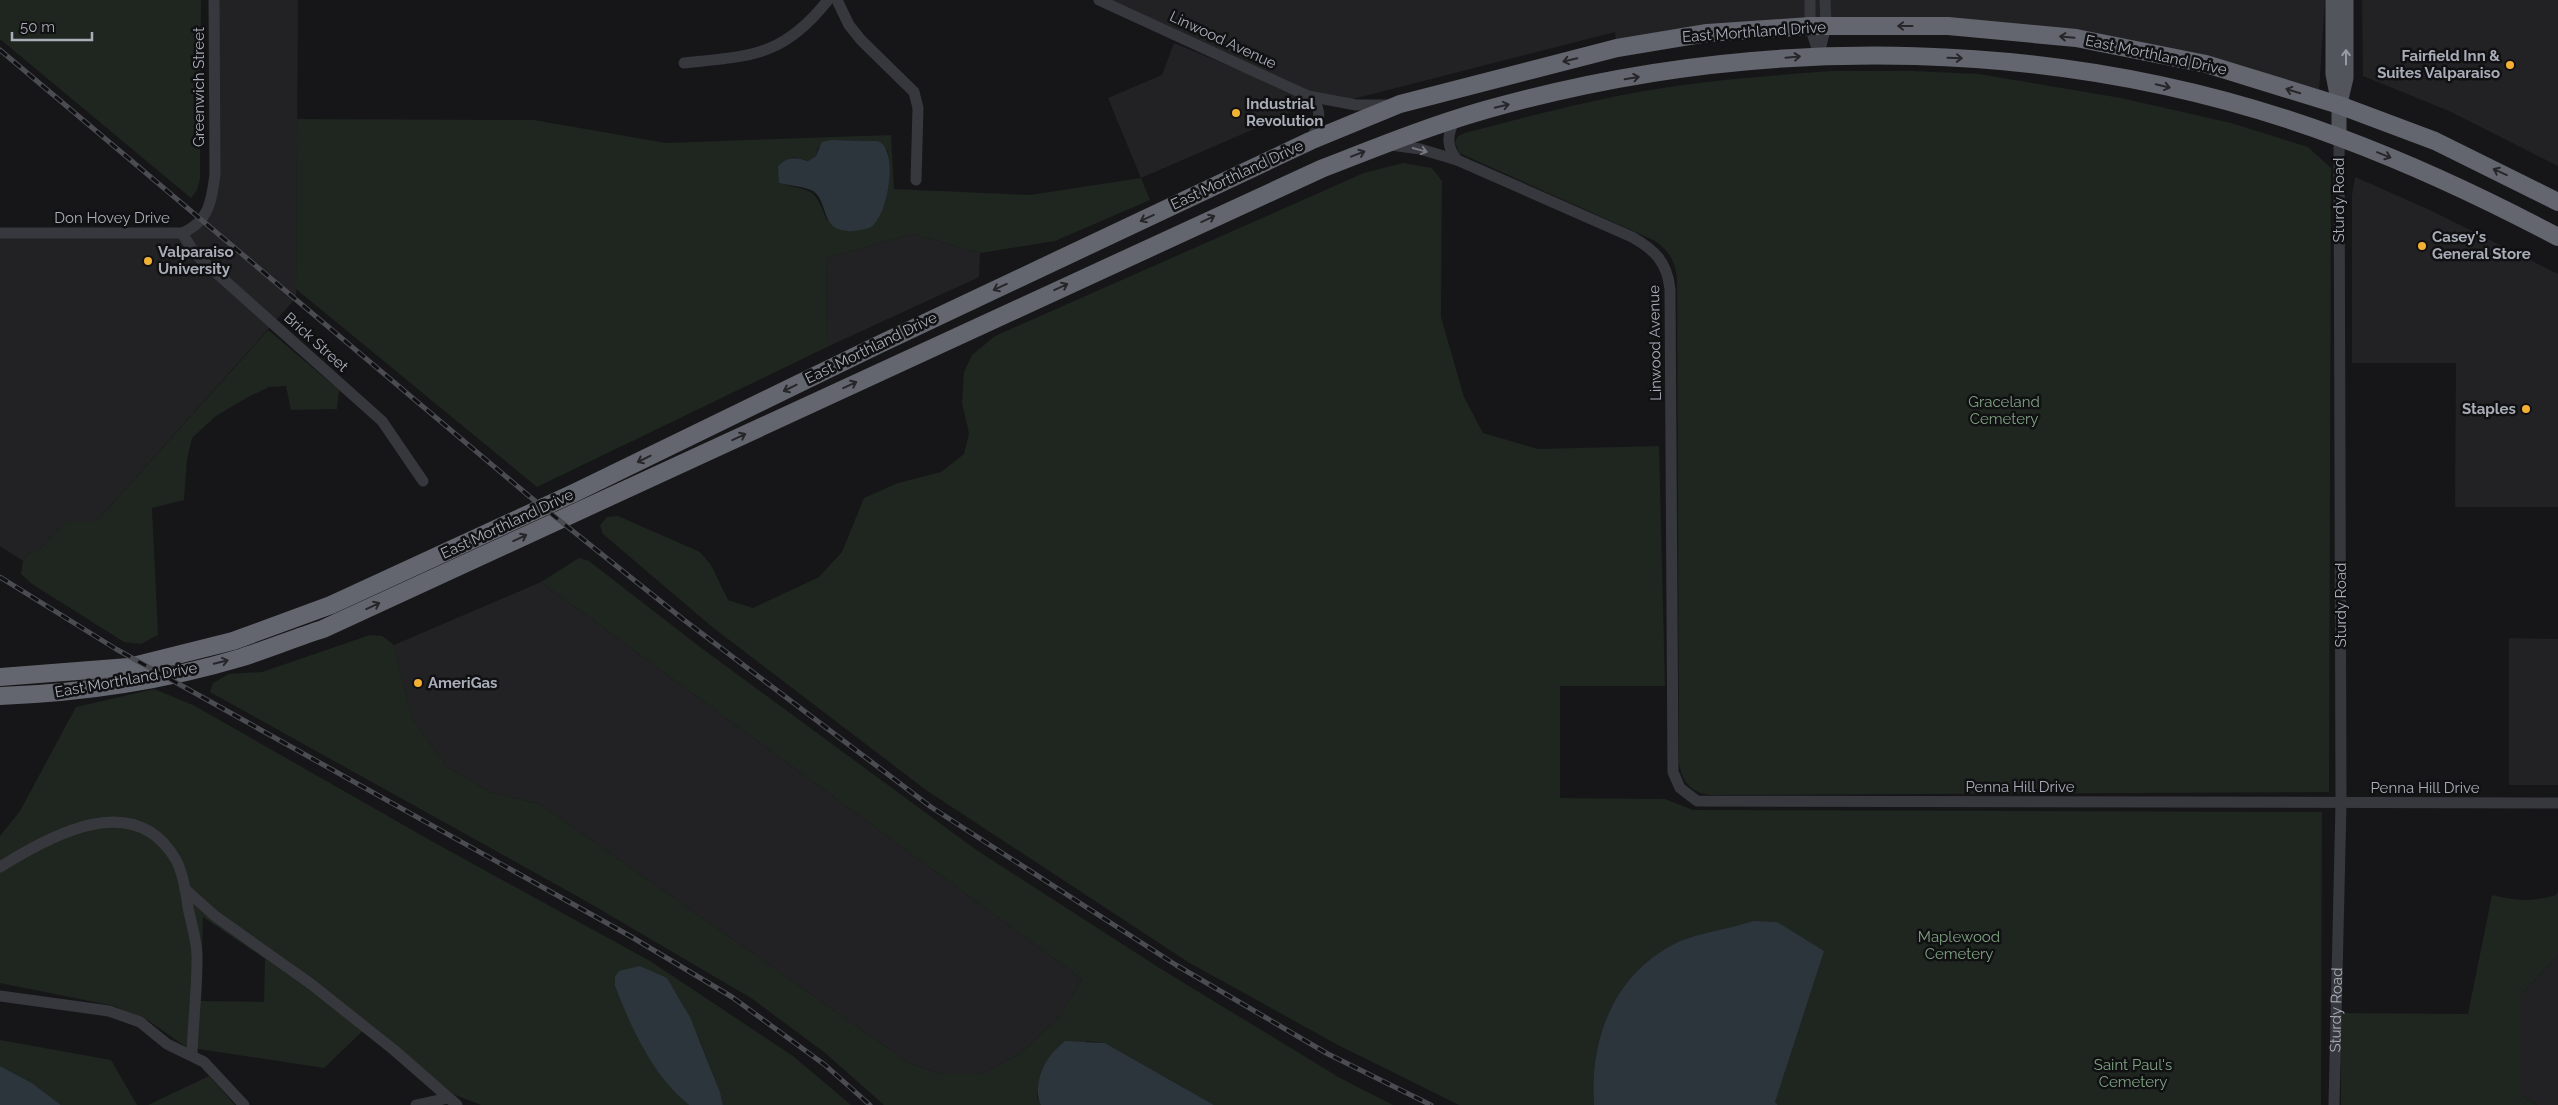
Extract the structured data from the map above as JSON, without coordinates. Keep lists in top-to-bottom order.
{
  "streets": {
    "highway": ["East Morthland Drive"],
    "main road": ["Sturdy Road"],
    "street": [
      "Linwood Avenue",
      "Greenwich Street",
      "Don Hovey Drive",
      "Brick Street",
      "Penna Hill Drive"
    ]
  },
  "crossings": [
    ["East Morthland Drive", "Linwood Avenue"],
    ["East Morthland Drive", "Sturdy Road"],
    ["Linwood Avenue", "Penna Hill Drive"],
    ["Greenwich Street", "Don Hovey Drive"],
    ["Sturdy Road", "Penna Hill Drive"],
    ["Don Hovey Drive", "Brick Street"]
  ],
  "parks": ["Graceland Cemetery", "Maplewood Cemetery", "Saint Paul's Cemetery"],
  "places": [
    "Fairfield Inn & Suites Valparaiso",
    "Industrial Revolution",
    "Casey's General Store",
    "Valparaiso University",
    "Staples",
    "AmeriGas"
  ],
  "scale_bar": "50 m"
}
